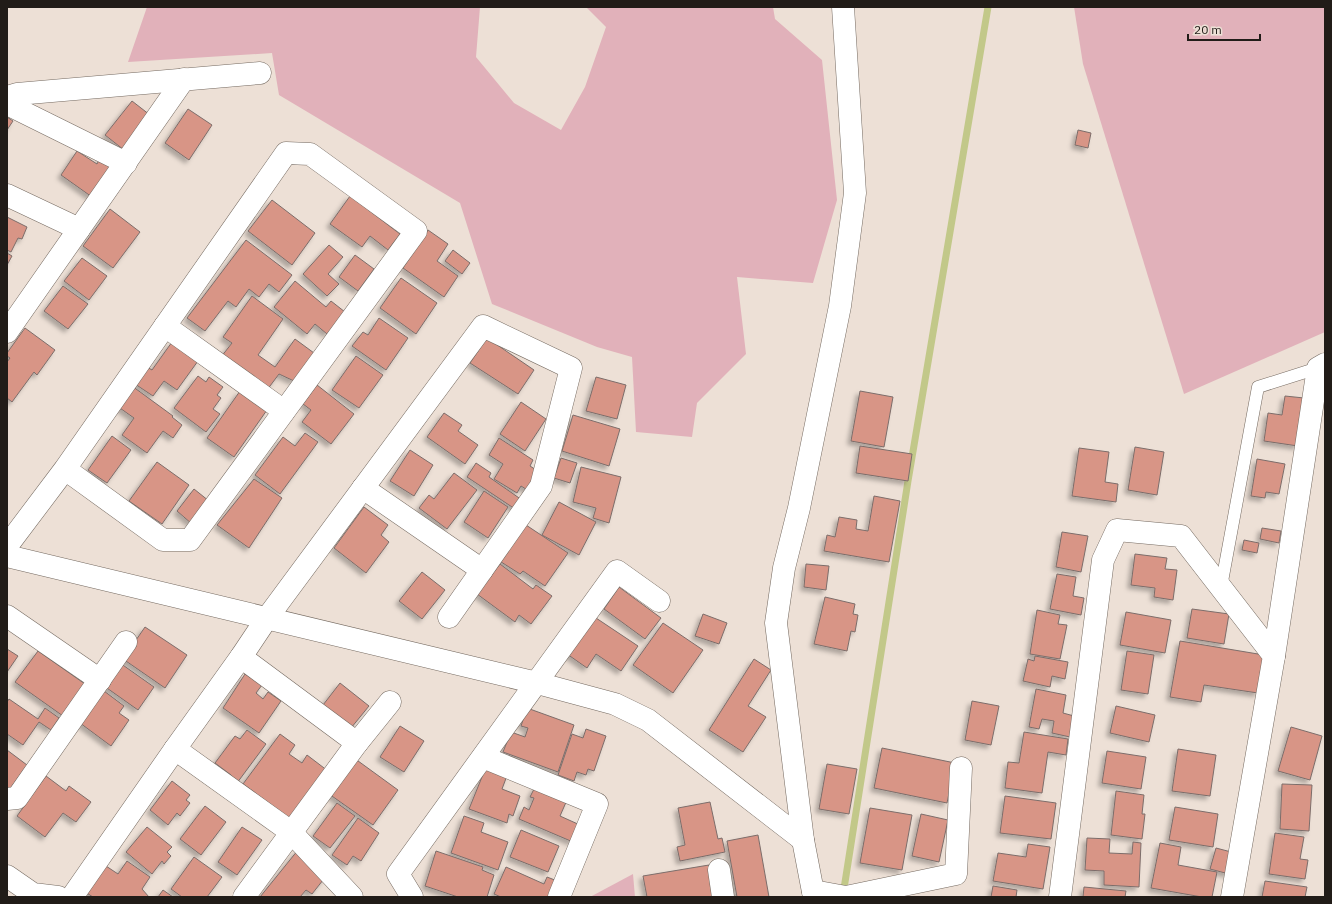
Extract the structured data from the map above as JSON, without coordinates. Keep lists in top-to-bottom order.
{
  "scale_bar": "20 m"
}
